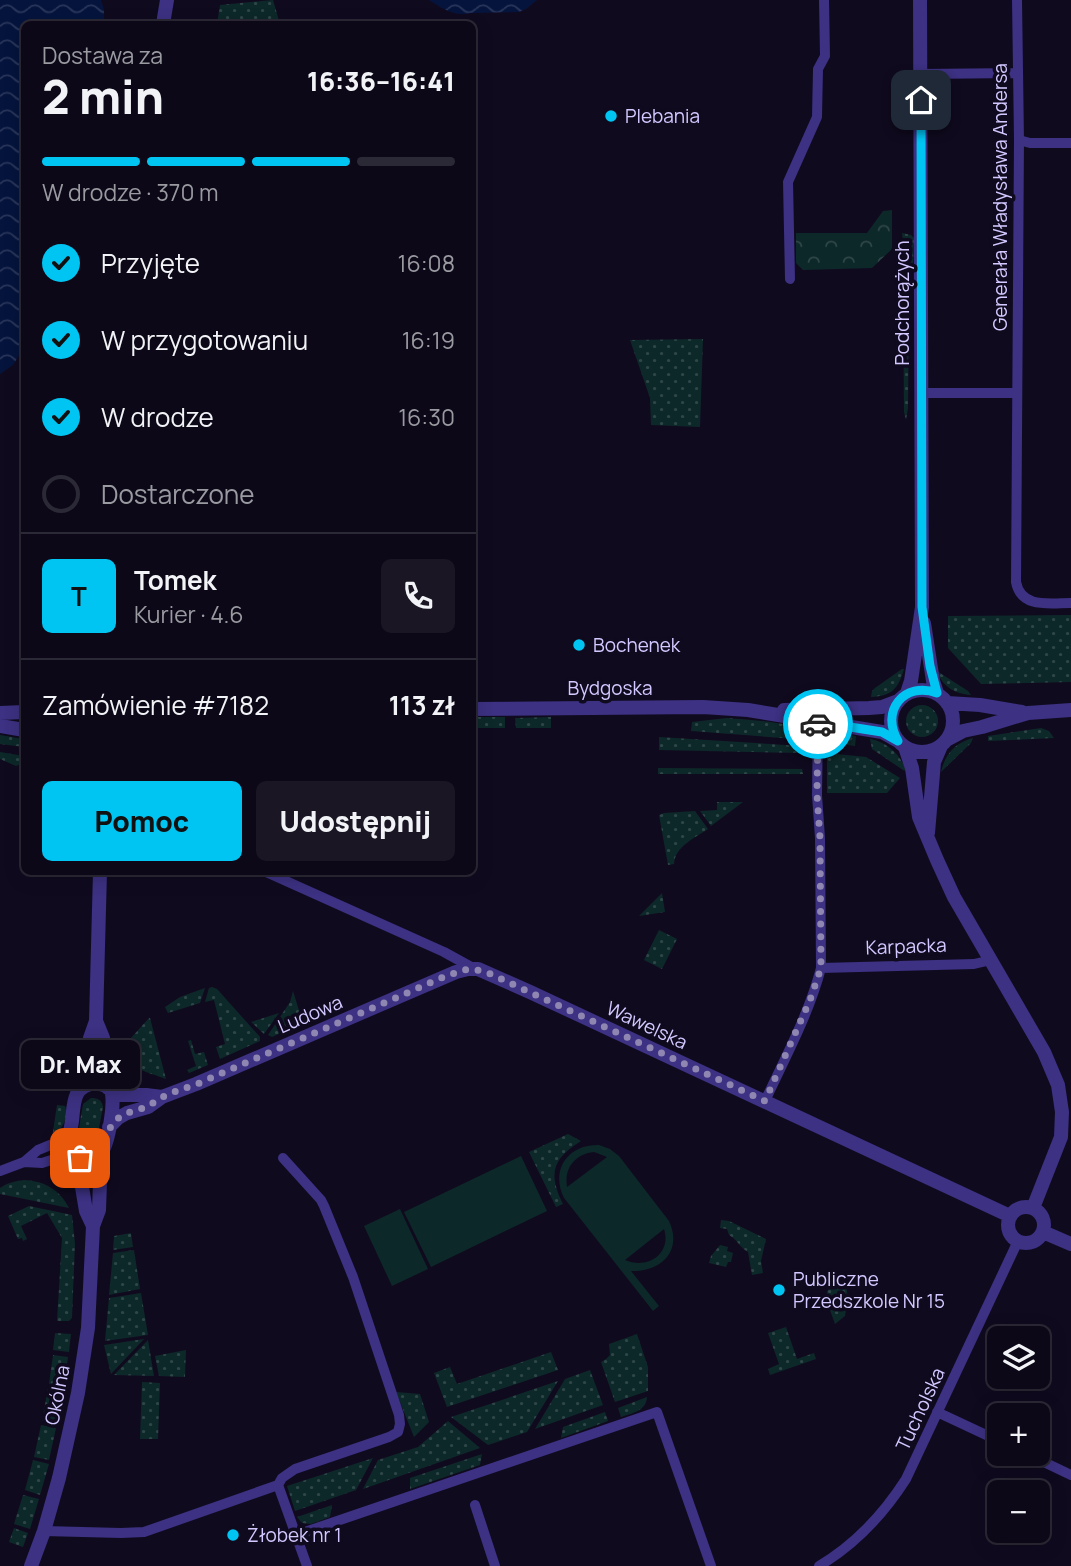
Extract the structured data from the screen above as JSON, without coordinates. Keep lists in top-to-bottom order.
{
  "streets": {
    "street": [
      "Generała Władysława Andersa",
      "Podchorążych",
      "Bydgoska",
      "Karpacka",
      "Ludowa",
      "Wawelska",
      "Okólna",
      "Tucholska"
    ]
  },
  "crossings": [
    ["Podchorążych", "Bydgoska"],
    ["Podchorążych", "Karpacka"],
    ["Bydgoska", "Karpacka"],
    ["Karpacka", "Wawelska"],
    ["Karpacka", "Tucholska"],
    ["Ludowa", "Wawelska"],
    ["Ludowa", "Okólna"],
    ["Wawelska", "Tucholska"]
  ],
  "places": [
    "Plebania",
    "Bochenek",
    "Dr. Max",
    "Publiczne Przedszkole Nr 15",
    "Żłobek nr 1"
  ],
  "page": {
    "heading": ["2 min", "Dostawa za", "16:36–16:41"],
    "panel": [
      "Tomek",
      "Kurier · 4.6",
      "Zamówienie #7182",
      "113 zł"
    ],
    "bar": "W drodze · 370 m",
    "list": [
      ["Przyjęte", "16:08"],
      ["W przygotowaniu", "16:19"],
      ["W drodze", "16:30"],
      "Dostarczone"
    ],
    "round": "T",
    "buttons": ["Pomoc", "Udostępnij"],
    "bubble": "Dr. Max",
    "map_buttons": ["+", "−"]
  }
}
